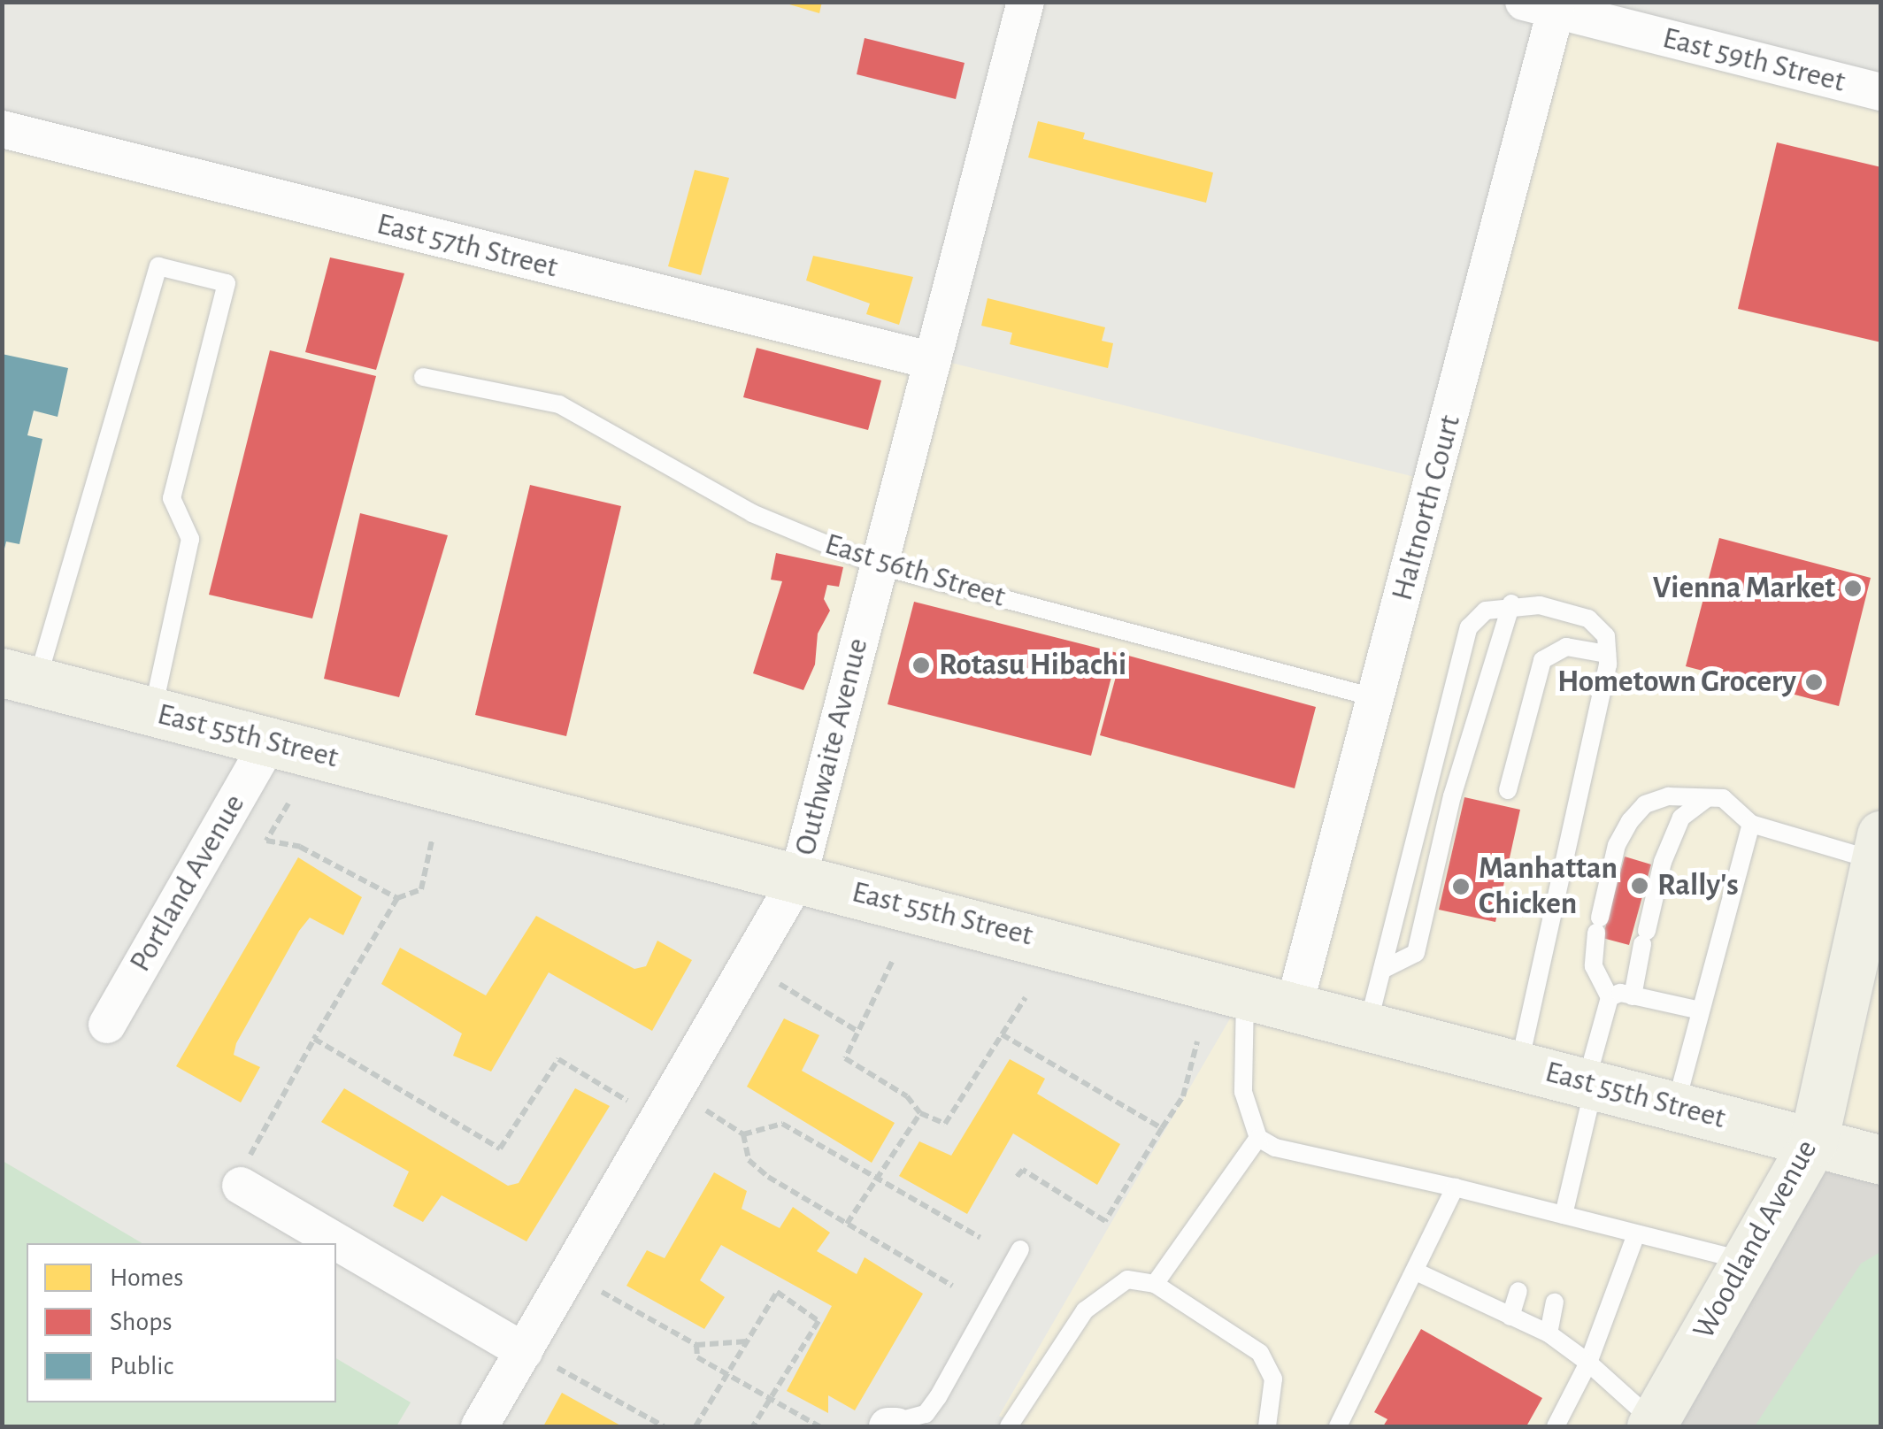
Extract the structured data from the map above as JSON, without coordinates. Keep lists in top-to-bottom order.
{
  "streets": {
    "main road": ["East 55th Street", "Woodland Avenue"],
    "street": [
      "East 59th Street",
      "East 57th Street",
      "Haltnorth Court",
      "Outhwaite Avenue",
      "Portland Avenue"
    ],
    "lane": ["East 56th Street"]
  },
  "crossings": [
    ["East 59th Street", "Haltnorth Court"],
    ["East 57th Street", "Outhwaite Avenue"],
    ["Haltnorth Court", "East 56th Street"],
    ["Haltnorth Court", "East 55th Street"],
    ["East 56th Street", "Outhwaite Avenue"],
    ["East 55th Street", "Outhwaite Avenue"],
    ["East 55th Street", "Portland Avenue"],
    ["East 55th Street", "Woodland Avenue"]
  ],
  "places": [
    "Vienna Market",
    "Rotasu Hibachi",
    "Hometown Grocery",
    "Rally's",
    "Manhattan Chicken"
  ],
  "legend": ["Homes", "Shops", "Public"]
}
